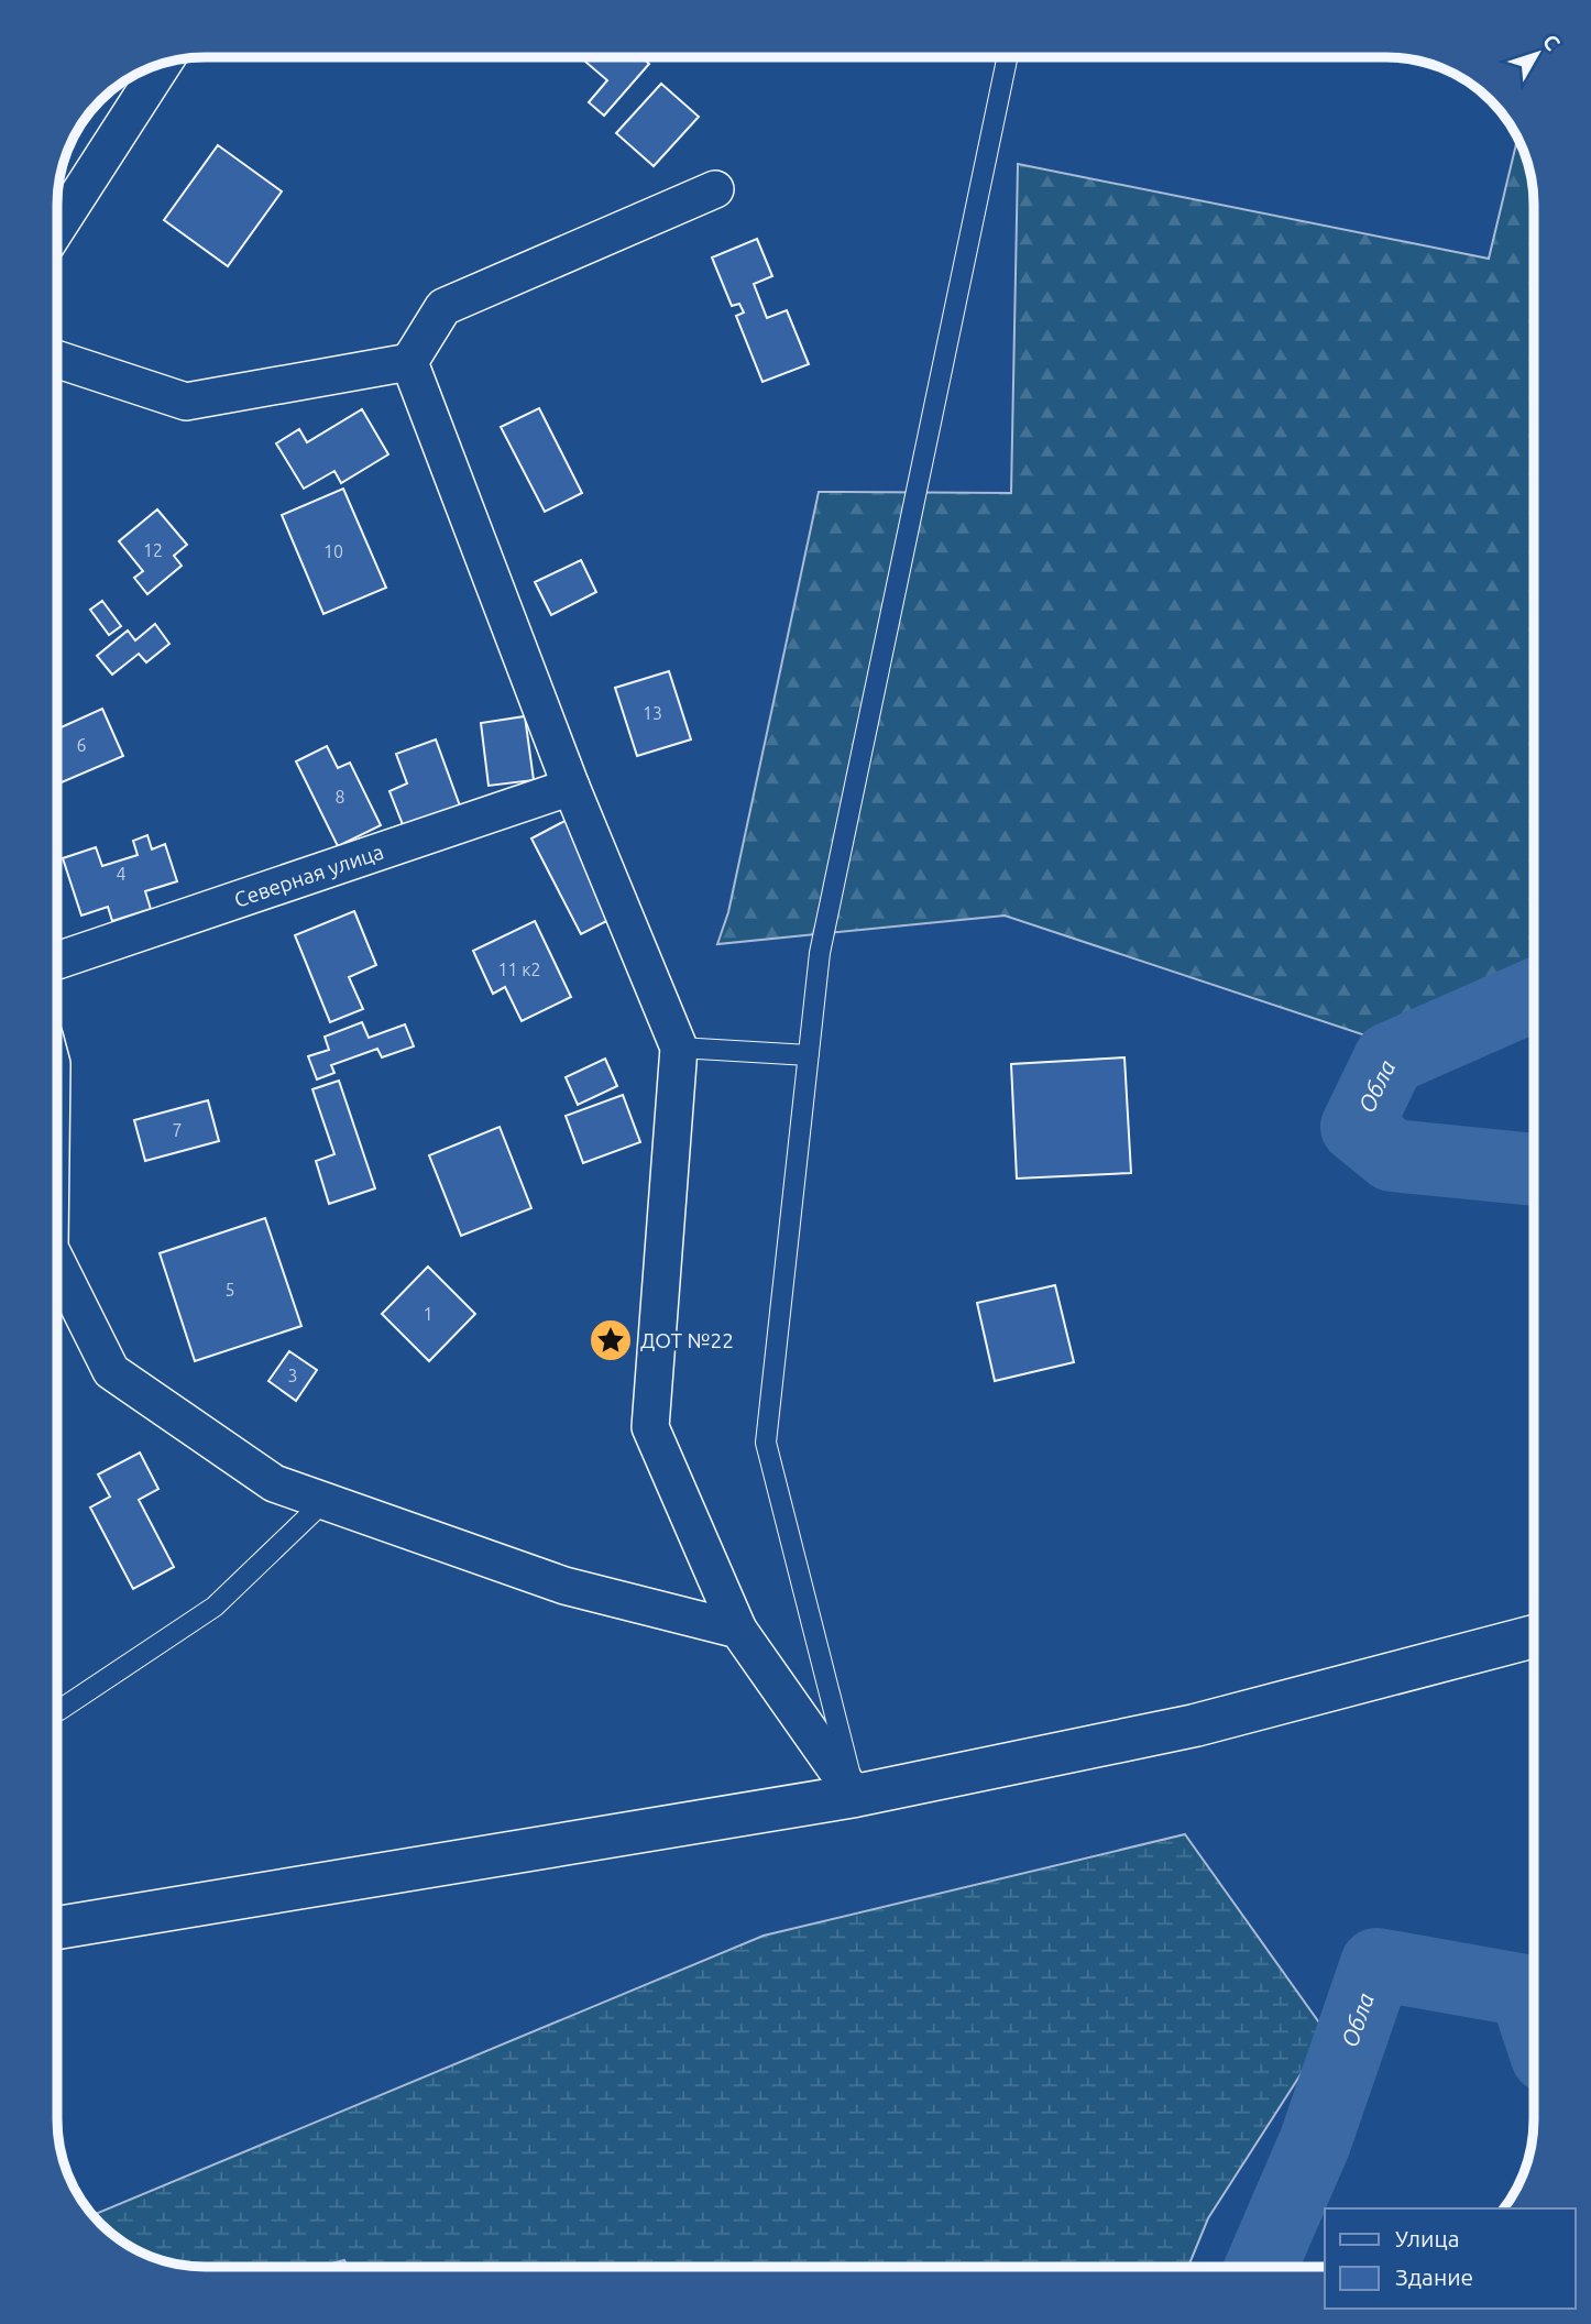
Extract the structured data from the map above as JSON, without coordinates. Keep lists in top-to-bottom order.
{
  "streets": {
    "street": ["Северная улица"]
  },
  "water": ["Обла"],
  "places": {
    "place": ["ДОТ №22"]
  },
  "house_numbers": [
    "12",
    "10",
    "13",
    "6",
    "8",
    "4",
    "11 к2",
    "7",
    "5",
    "1",
    "3"
  ],
  "legend": ["Улица", "Здание"],
  "north": "top right"
}
